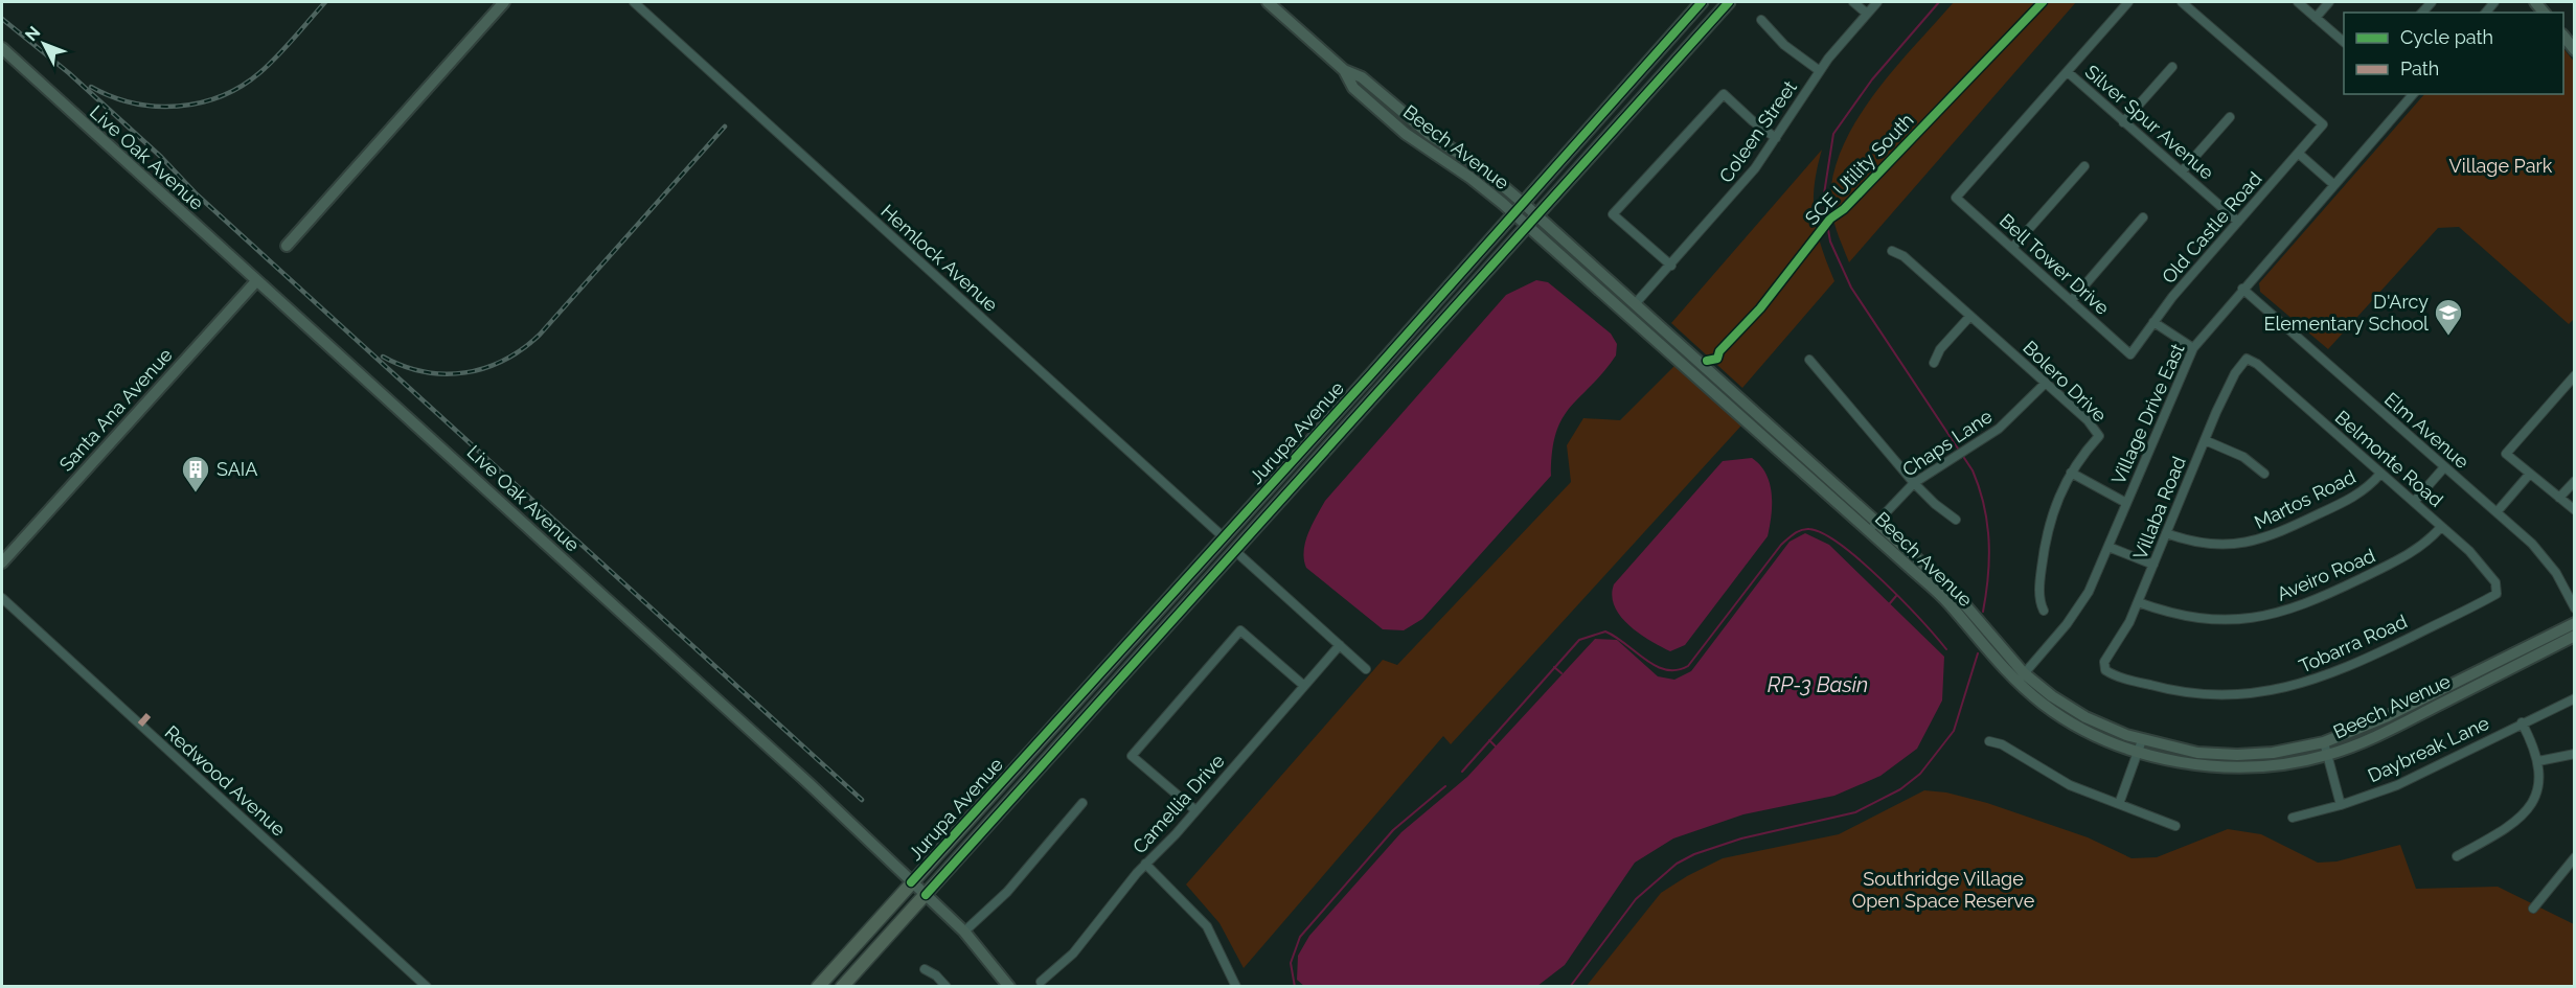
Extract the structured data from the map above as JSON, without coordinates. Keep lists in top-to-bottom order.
{
  "streets": {
    "main road": ["Jurupa Avenue"],
    "street": [
      "Silver Spur Avenue",
      "Coleen Street",
      "Beech Avenue",
      "Live Oak Avenue",
      "Old Castle Road",
      "Hemlock Avenue",
      "Bell Tower Drive",
      "Bolero Drive",
      "Santa Ana Avenue",
      "Village Drive East",
      "Elm Avenue",
      "Chaps Lane",
      "Belmonte Road",
      "Martos Road",
      "Villaba Road",
      "Aveiro Road",
      "Tobarra Road",
      "Daybreak Lane",
      "Redwood Avenue",
      "Camellia Drive"
    ],
    "cycle path": ["SCE Utility South"]
  },
  "crossings": [
    ["Silver Spur Avenue", "Old Castle Road"],
    ["Silver Spur Avenue", "Bell Tower Drive"],
    ["Coleen Street", "Beech Avenue"],
    ["Beech Avenue", "Village Drive East"],
    ["Beech Avenue", "Jurupa Avenue"],
    ["Beech Avenue", "Chaps Lane"],
    ["Live Oak Avenue", "Santa Ana Avenue"],
    ["Live Oak Avenue", "Jurupa Avenue"],
    ["Old Castle Road", "Bell Tower Drive"],
    ["Hemlock Avenue", "Jurupa Avenue"],
    ["Bolero Drive", "Chaps Lane"],
    ["Village Drive East", "Elm Avenue"],
    ["Belmonte Road", "Martos Road"],
    ["Belmonte Road", "Villaba Road"],
    ["Belmonte Road", "Aveiro Road"],
    ["Belmonte Road", "Tobarra Road"],
    ["Martos Road", "Villaba Road"],
    ["Villaba Road", "Aveiro Road"],
    ["Villaba Road", "Tobarra Road"]
  ],
  "water": ["RP-3 Basin"],
  "parks": ["Village Park", "Southridge Village Open Space Reserve"],
  "places": {
    "school or university": ["D'Arcy Elementary School"],
    "building": ["SAIA"]
  },
  "legend": ["Cycle path", "Path"],
  "north": "top left"
}
